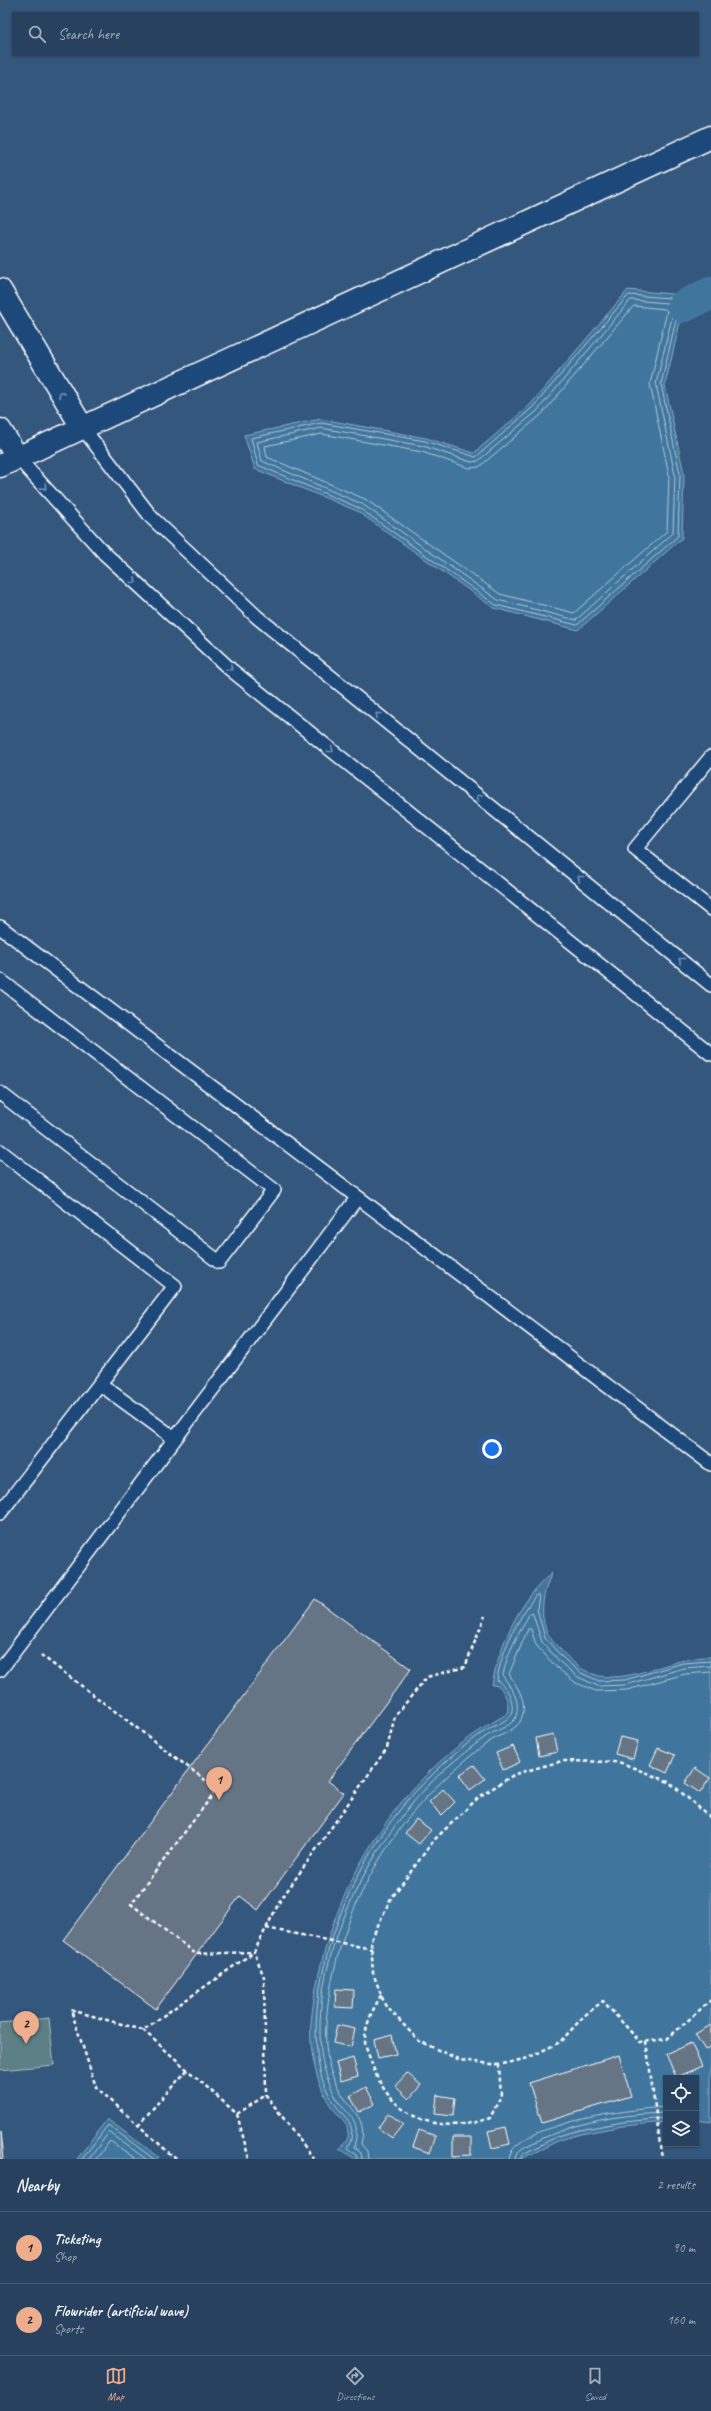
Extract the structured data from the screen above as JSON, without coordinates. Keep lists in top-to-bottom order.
{
  "page": {
    "search": "Search here",
    "pins": ["1", "2"],
    "heading": ["Nearby", "2 results"],
    "list": [
      {
        "mark": "1",
        "name": "Ticketing",
        "note": "Shop",
        "value": "90 m"
      },
      {
        "mark": "2",
        "name": "Flowrider (artificial wave)",
        "note": "Sports",
        "value": "160 m"
      }
    ],
    "nav": ["Map", "Directions", "Saved"]
  }
}
